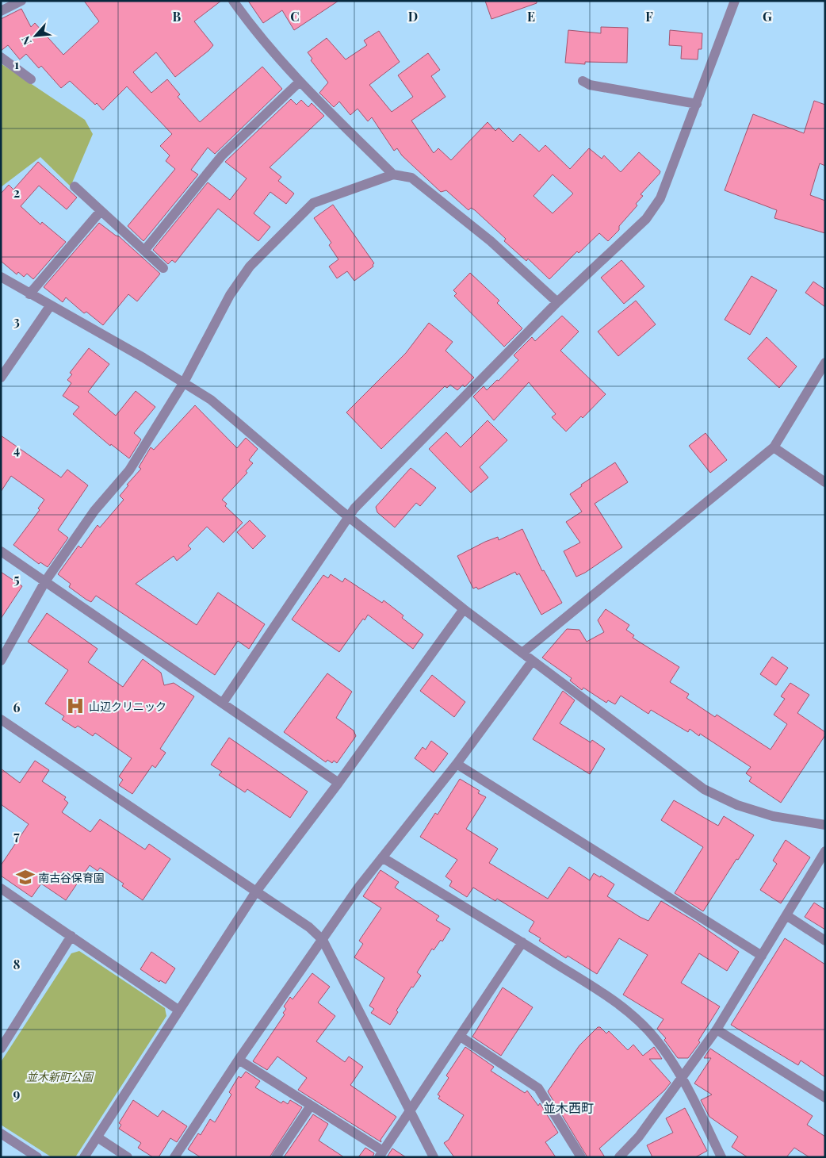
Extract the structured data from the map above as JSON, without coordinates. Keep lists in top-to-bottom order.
{
  "districts": ["並木西町"],
  "parks": ["並木新町公園"],
  "places": {
    "hospital": ["山辺クリニック"],
    "school or university": ["南古谷保育園"]
  },
  "north": "bottom left",
  "grid": {
    "columns": [
      "B",
      "C",
      "D",
      "E",
      "F",
      "G"
    ],
    "rows": [
      "1",
      "2",
      "3",
      "4",
      "5",
      "6",
      "7",
      "8",
      "9"
    ]
  }
}
